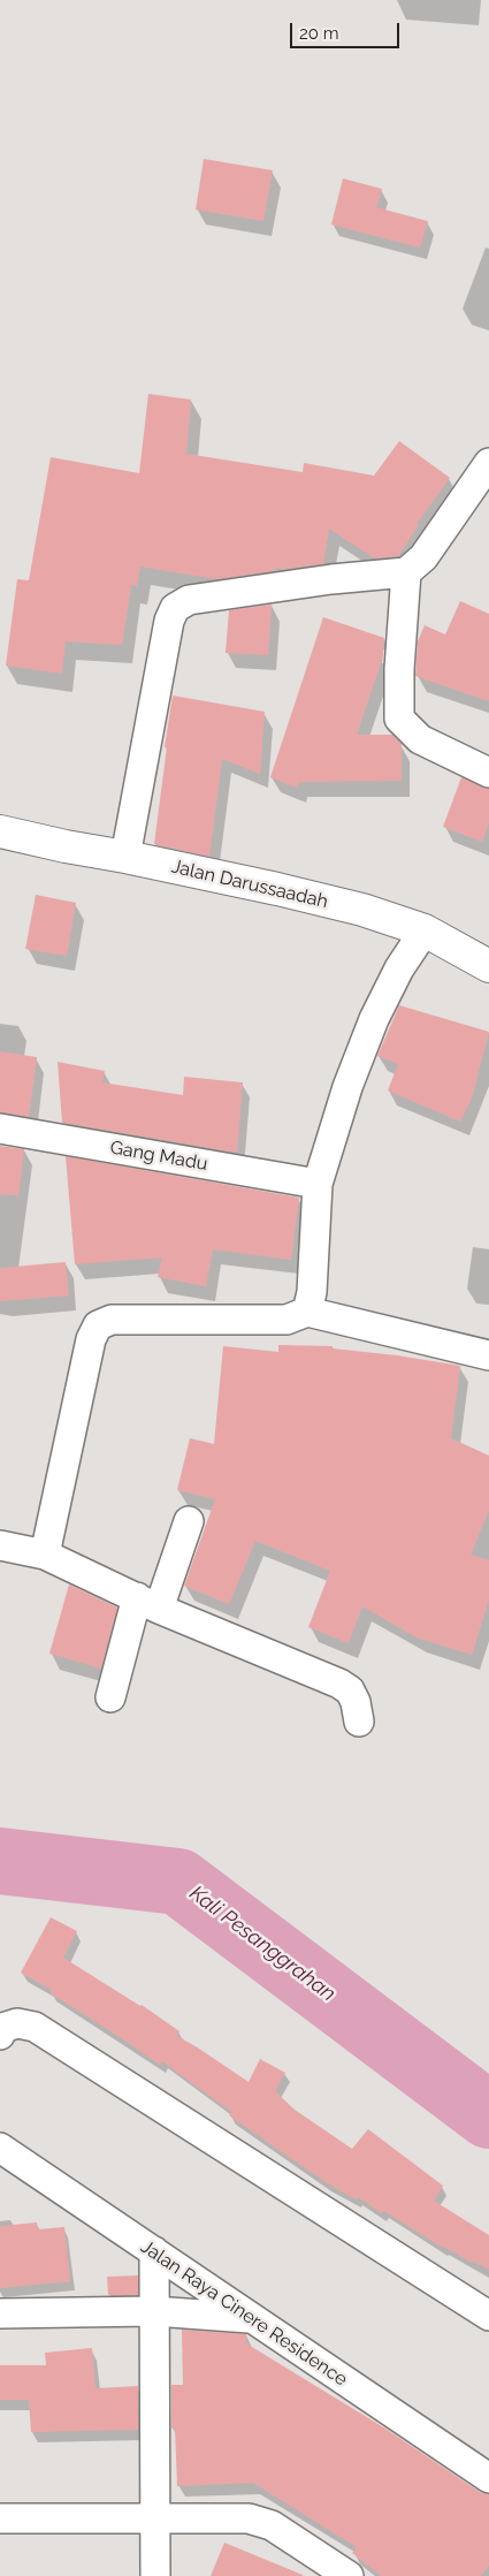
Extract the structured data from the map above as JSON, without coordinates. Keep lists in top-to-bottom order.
{
  "streets": {
    "street": ["Jalan Darussaadah", "Gang Madu", "Jalan Raya Cinere Residence"]
  },
  "water": ["Kali Pesanggrahan"],
  "scale_bar": "20 m"
}
